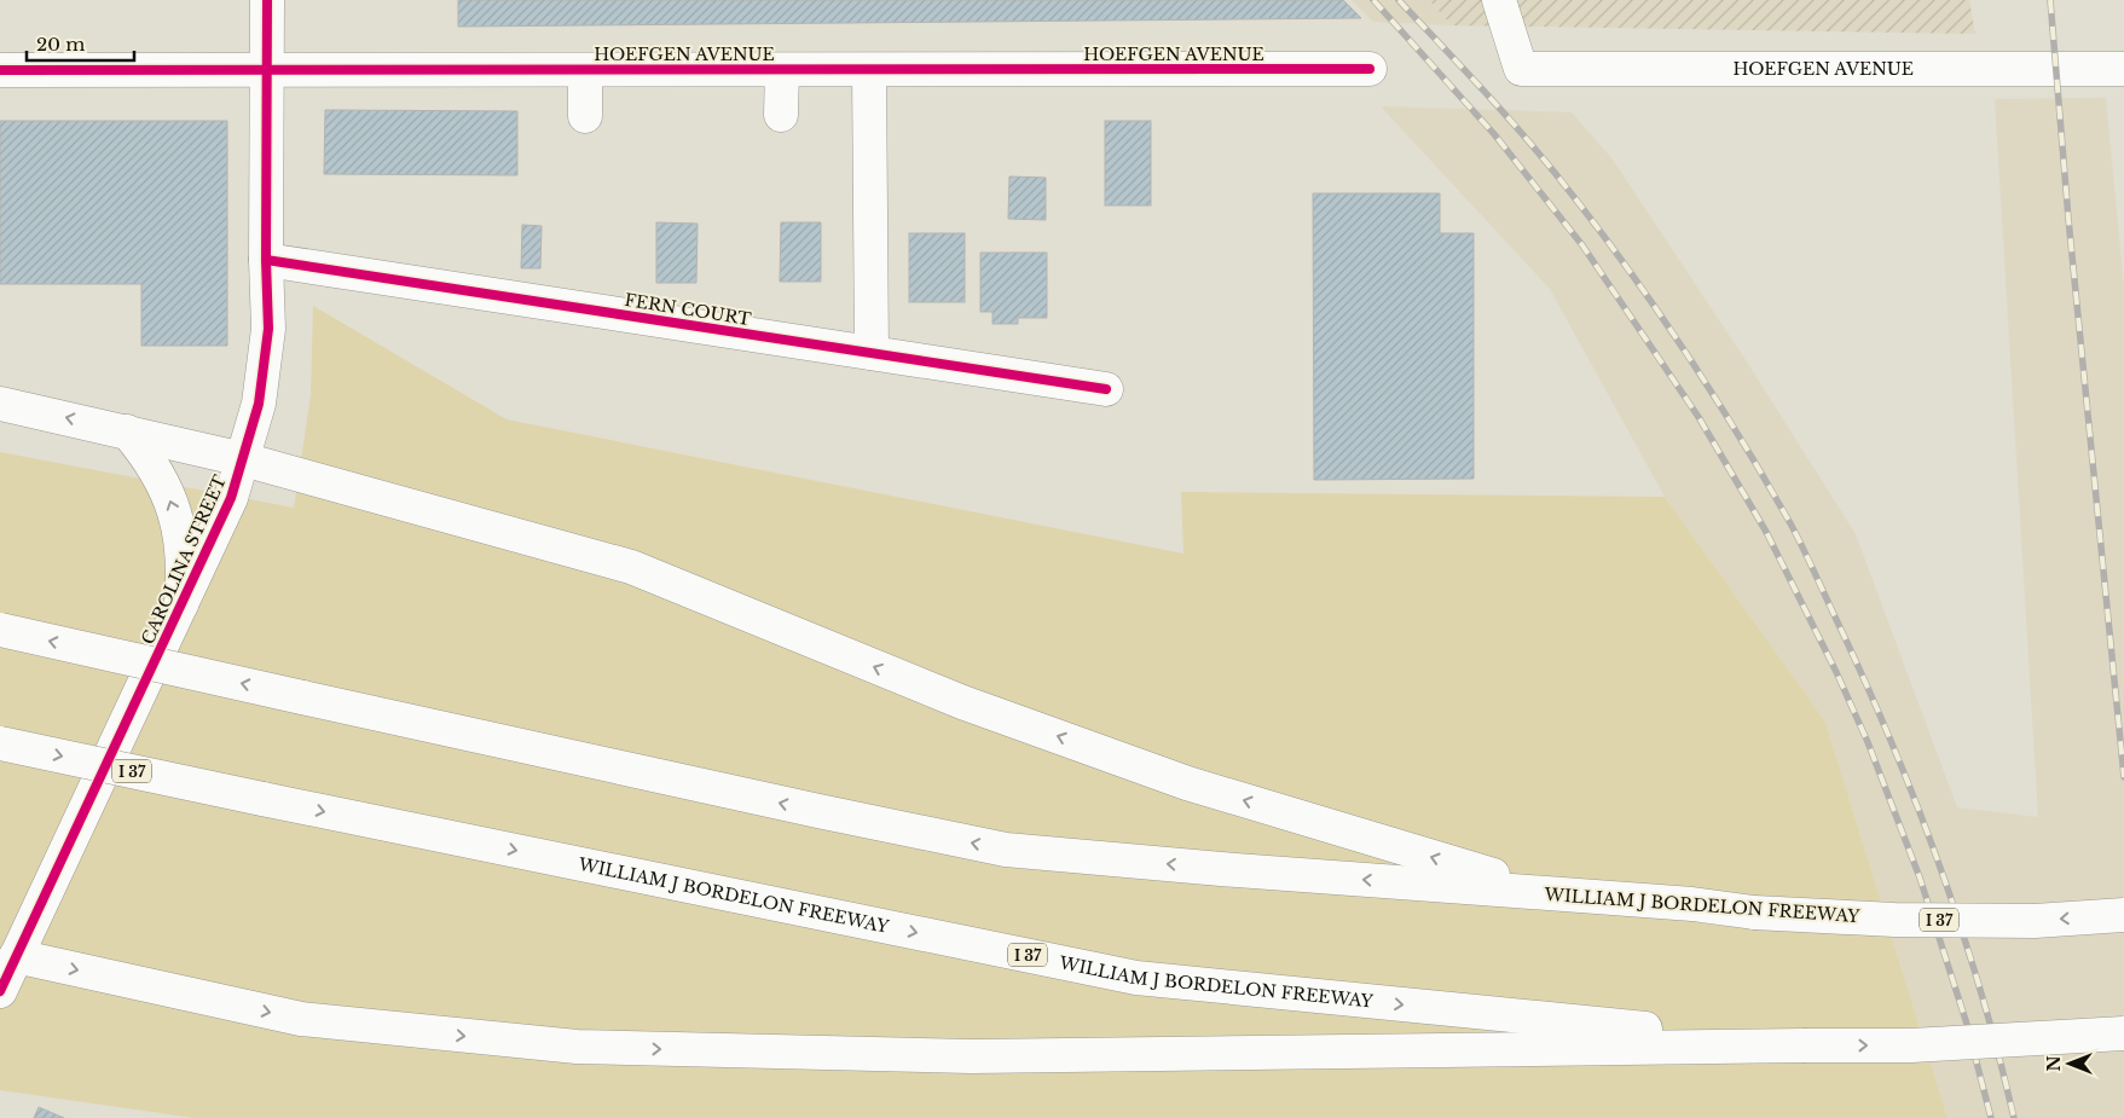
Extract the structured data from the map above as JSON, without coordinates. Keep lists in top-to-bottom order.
{
  "streets": {
    "main road": [
      "HOEFGEN AVENUE",
      "FERN COURT",
      "CAROLINA STREET",
      "I 37",
      "WILLIAM J BORDELON FREEWAY"
    ]
  },
  "crossings": [
    ["HOEFGEN AVENUE", "CAROLINA STREET"],
    ["FERN COURT", "CAROLINA STREET"]
  ],
  "scale_bar": "20 m",
  "north": "left"
}
